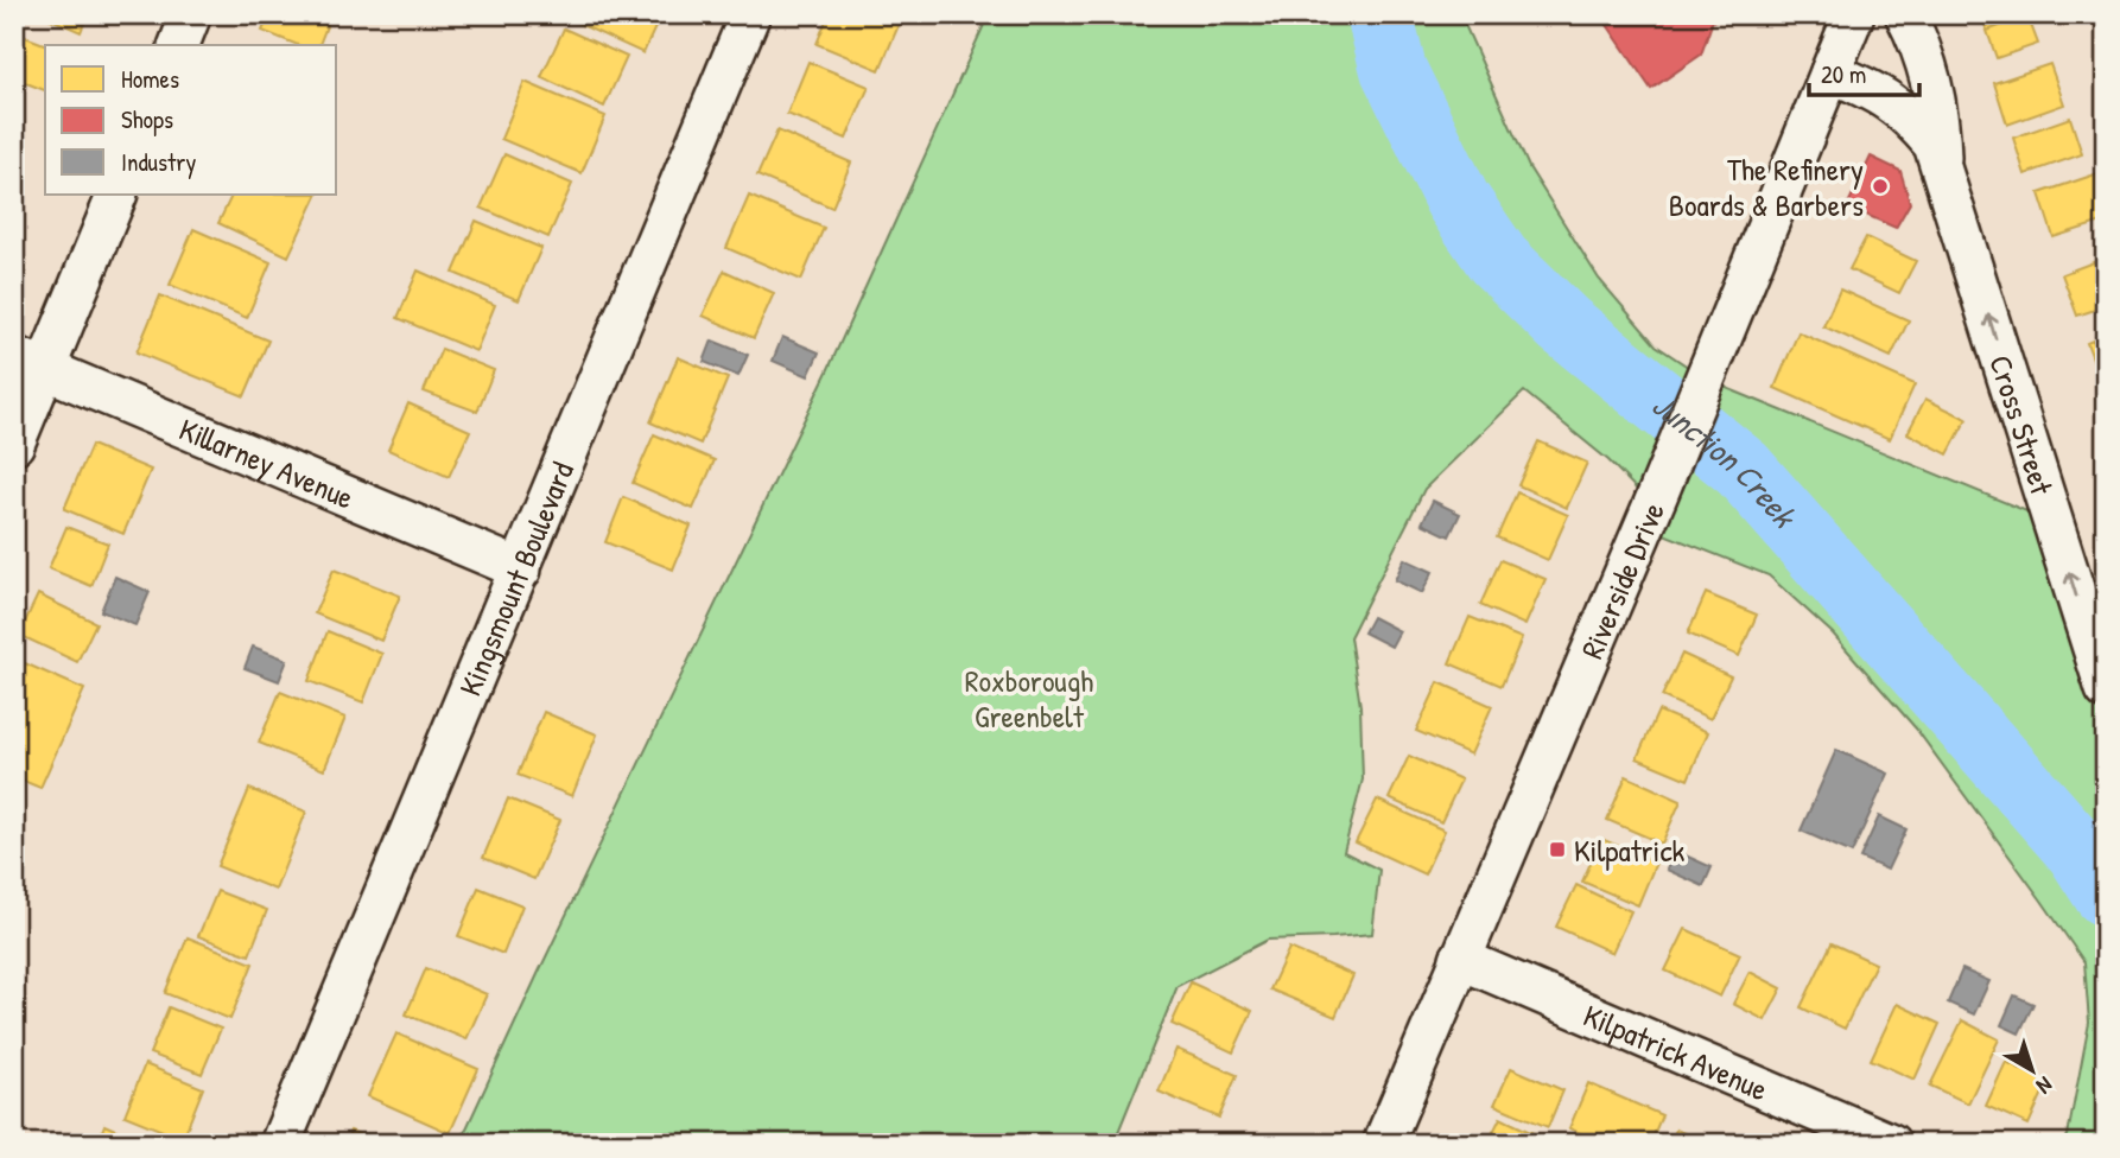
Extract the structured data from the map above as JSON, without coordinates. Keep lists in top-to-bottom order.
{
  "streets": {
    "street": [
      "Cross Street",
      "Killarney Avenue",
      "Kingsmount Boulevard",
      "Riverside Drive",
      "Kilpatrick Avenue"
    ]
  },
  "crossings": [
    ["Cross Street", "Riverside Drive"],
    ["Killarney Avenue", "Kingsmount Boulevard"],
    ["Riverside Drive", "Kilpatrick Avenue"]
  ],
  "one_way": ["Cross Street"],
  "water": ["Junction Creek"],
  "parks": ["Roxborough Greenbelt"],
  "places": {
    "other": ["The Refinery Boards & Barbers"],
    "transit": ["Kilpatrick"]
  },
  "legend": ["Homes", "Shops", "Industry"],
  "scale_bar": "20 m",
  "north": "bottom right"
}
